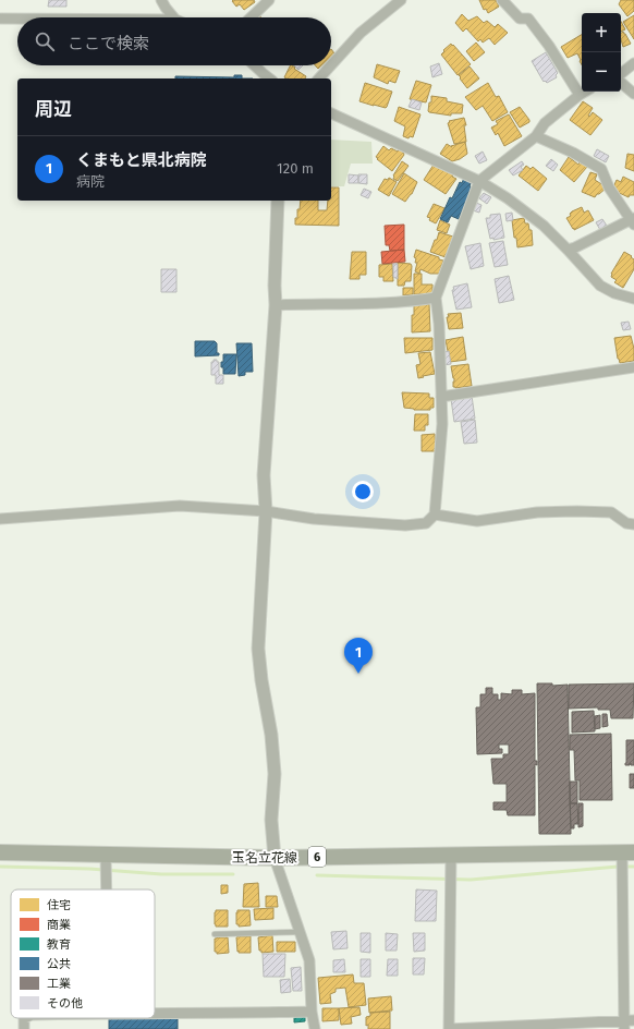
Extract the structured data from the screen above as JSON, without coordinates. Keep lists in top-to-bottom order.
{
  "streets": {
    "main road": ["6", "玉名立花線"]
  },
  "legend": [
    "住宅",
    "商業",
    "教育",
    "公共",
    "工業",
    "その他"
  ],
  "page": {
    "map_buttons": ["+", "−"],
    "search": "ここで検索",
    "heading": "周辺",
    "list": [
      {
        "mark": "1",
        "name": "くまもと県北病院",
        "note": "病院",
        "value": "120 m"
      }
    ],
    "pins": "1"
  }
}
